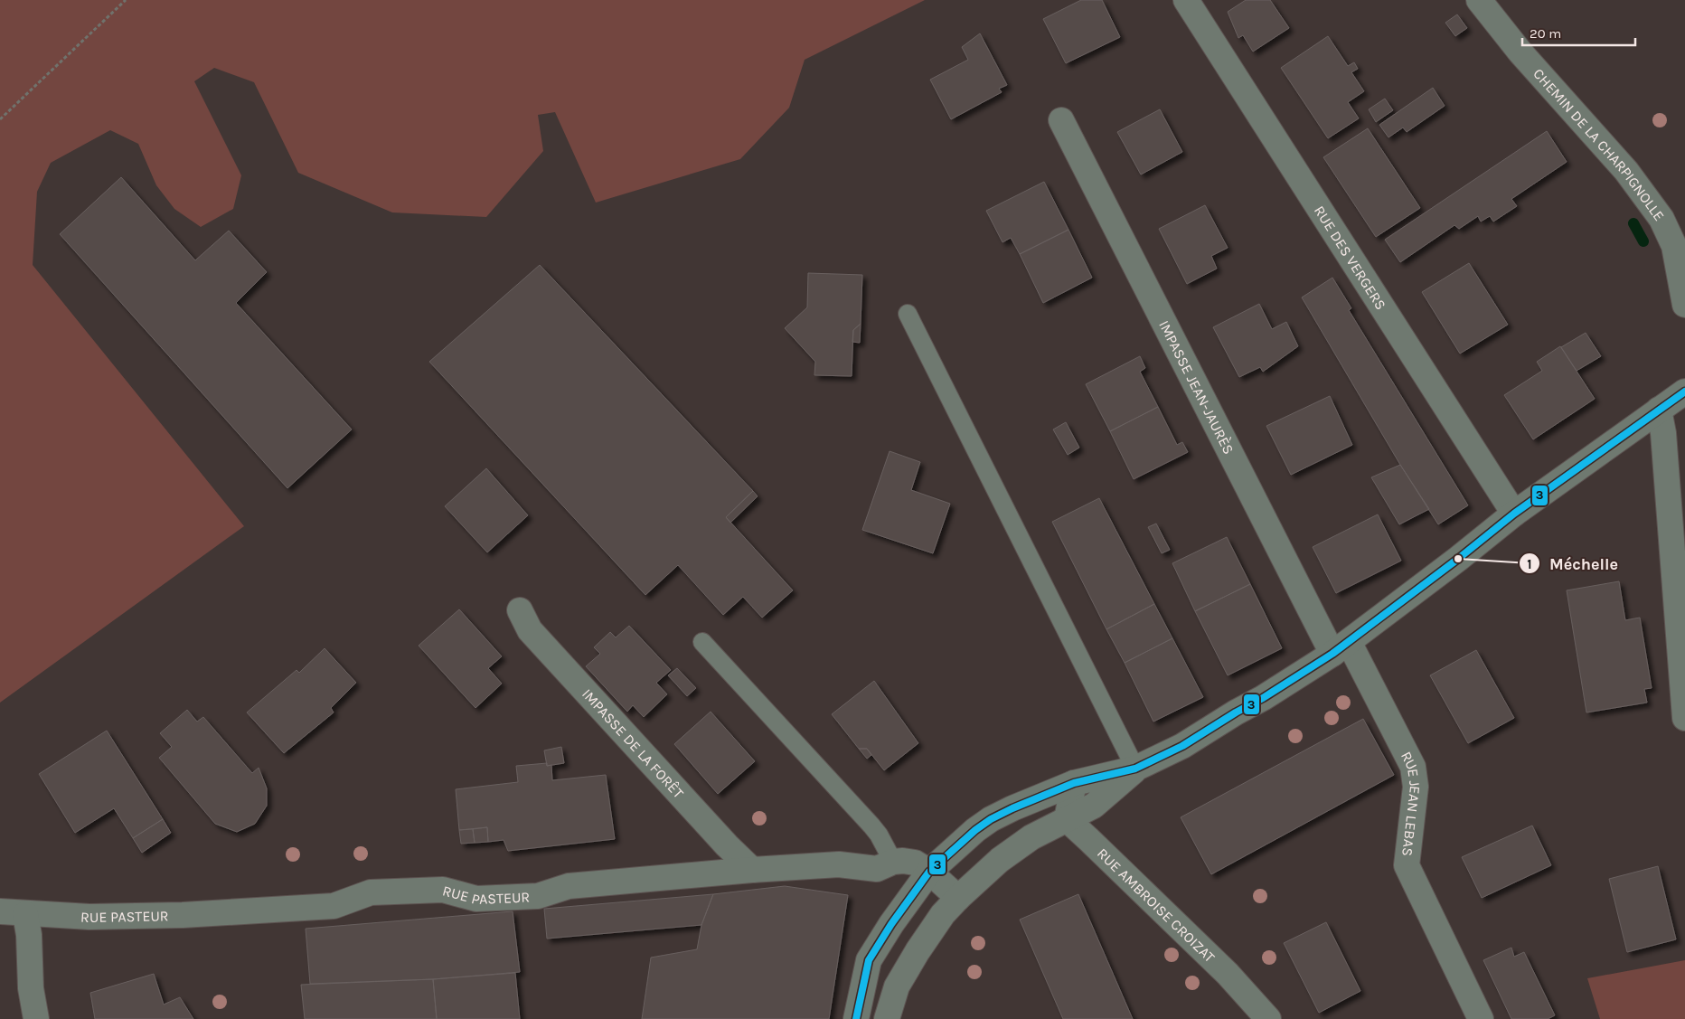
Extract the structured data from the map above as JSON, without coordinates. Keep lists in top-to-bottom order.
{
  "streets": {
    "street": [
      "CHEMIN DE LA CHARPIGNOLLE",
      "RUE DES VERGERS",
      "IMPASSE JEAN-JAURÈS",
      "IMPASSE DE LA FORÊT",
      "RUE JEAN LEBAS",
      "RUE PASTEUR",
      "RUE AMBROISE CROIZAT"
    ]
  },
  "crossings": [
    ["IMPASSE JEAN-JAURÈS", "RUE JEAN LEBAS"],
    ["IMPASSE DE LA FORÊT", "RUE PASTEUR"]
  ],
  "places": ["Méchelle"],
  "lines": ["transit line 3"],
  "scale_bar": "20 m"
}
